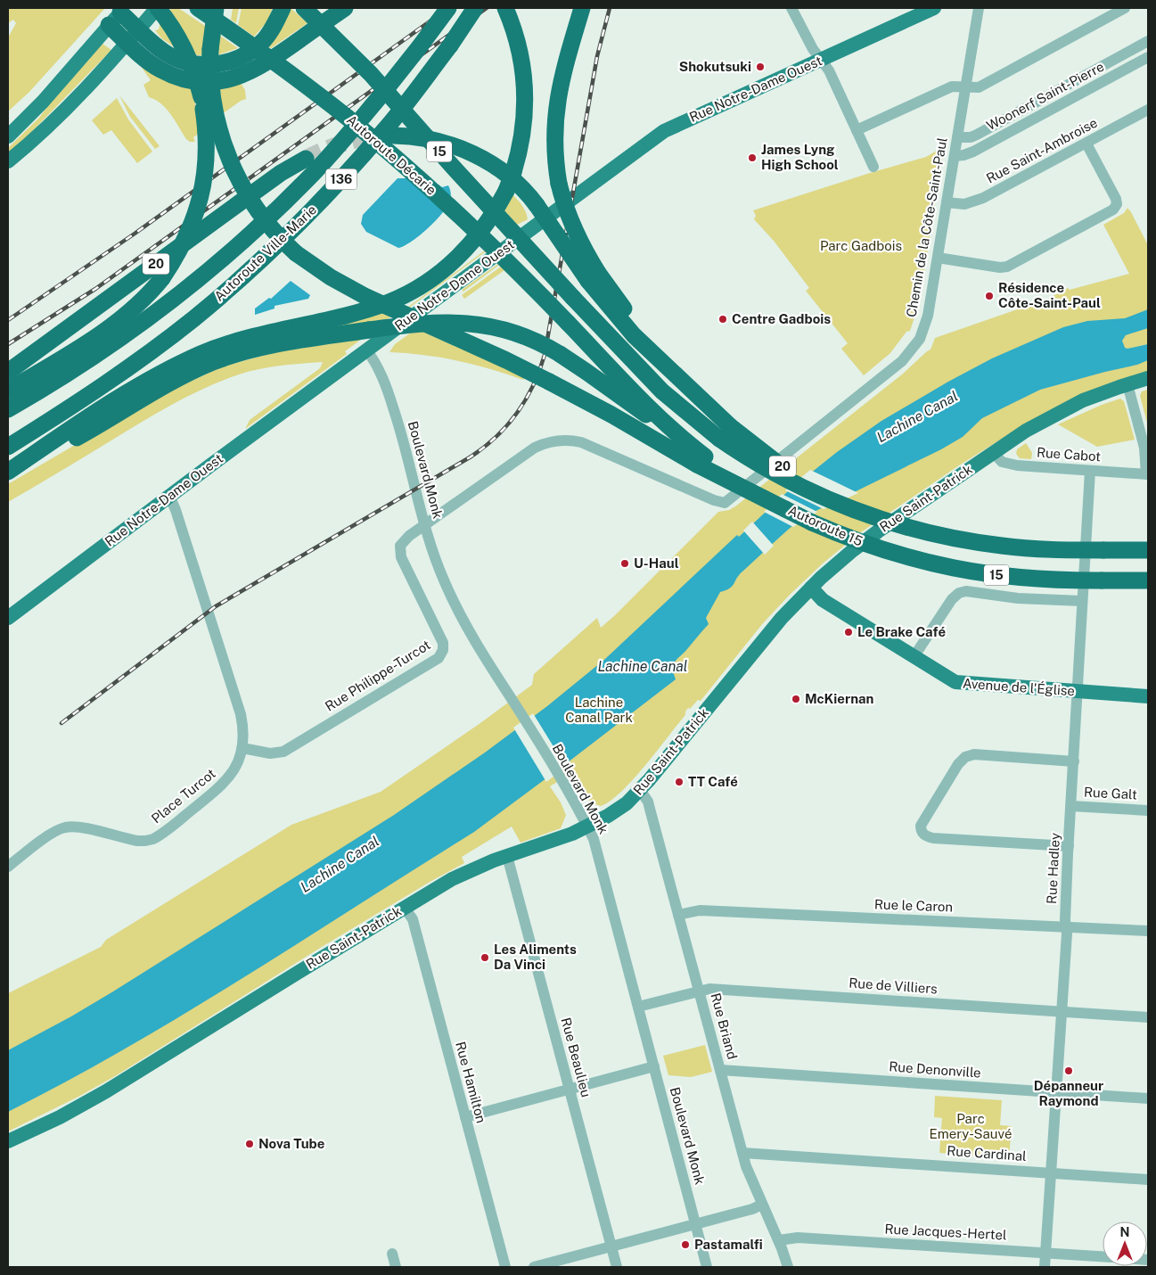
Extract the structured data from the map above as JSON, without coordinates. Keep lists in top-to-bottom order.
{
  "streets": {
    "highway": [
      "15",
      "Autoroute Décarie",
      "136",
      "Autoroute Ville-Marie",
      "20",
      "Autoroute 15"
    ],
    "main road": ["Rue Notre-Dame Ouest", "Rue Saint-Patrick", "Avenue de l'Église"],
    "street": [
      "Woonerf Saint-Pierre",
      "Rue Saint-Ambroise",
      "Chemin de la Côte-Saint-Paul",
      "Rue Cabot",
      "Boulevard Monk",
      "Rue Philippe-Turcot",
      "Rue Galt",
      "Place Turcot",
      "Rue Hadley",
      "Rue le Caron",
      "Rue de Villiers",
      "Rue Briand",
      "Rue Beaulieu",
      "Rue Denonville",
      "Rue Hamilton",
      "Rue Cardinal",
      "Rue Jacques-Hertel"
    ]
  },
  "crossings": [
    ["Rue Notre-Dame Ouest", "Boulevard Monk"],
    ["Rue Notre-Dame Ouest", "Place Turcot"],
    ["Woonerf Saint-Pierre", "Chemin de la Côte-Saint-Paul"],
    ["Rue Saint-Ambroise", "Chemin de la Côte-Saint-Paul"],
    ["15", "Autoroute Décarie"],
    ["15", "20"],
    ["15", "Autoroute 15"],
    ["Chemin de la Côte-Saint-Paul", "Boulevard Monk"],
    ["Chemin de la Côte-Saint-Paul", "Rue Philippe-Turcot"],
    ["20", "Autoroute 15"],
    ["Rue Cabot", "Rue Saint-Patrick"],
    ["Rue Cabot", "Rue Hadley"],
    ["Boulevard Monk", "Rue Saint-Patrick"],
    ["Boulevard Monk", "Rue Philippe-Turcot"],
    ["Boulevard Monk", "Rue de Villiers"],
    ["Rue Saint-Patrick", "Avenue de l'Église"],
    ["Rue Saint-Patrick", "Rue Briand"],
    ["Rue Saint-Patrick", "Rue Beaulieu"],
    ["Rue Saint-Patrick", "Rue Hamilton"],
    ["Rue Philippe-Turcot", "Place Turcot"],
    ["Avenue de l'Église", "Rue Hadley"],
    ["Rue Galt", "Rue Hadley"],
    ["Rue Hadley", "Rue le Caron"],
    ["Rue Hadley", "Rue de Villiers"],
    ["Rue Hadley", "Rue Denonville"],
    ["Rue Hadley", "Rue Cardinal"],
    ["Rue Hadley", "Rue Jacques-Hertel"],
    ["Rue le Caron", "Rue Briand"],
    ["Rue de Villiers", "Rue Briand"],
    ["Rue Briand", "Rue Denonville"],
    ["Rue Briand", "Rue Cardinal"],
    ["Rue Briand", "Rue Jacques-Hertel"]
  ],
  "water": ["Lachine Canal"],
  "parks": ["Parc Gadbois", "Lachine Canal Park", "Parc Emery-Sauvé"],
  "places": [
    "Shokutsuki",
    "James Lyng High School",
    "Résidence Côte-Saint-Paul",
    "Centre Gadbois",
    "U-Haul",
    "Le Brake Café",
    "McKiernan",
    "TT Café",
    "Les Aliments Da Vinci",
    "Dépanneur Raymond",
    "Nova Tube",
    "Pastamalfi"
  ],
  "north": "top"
}
